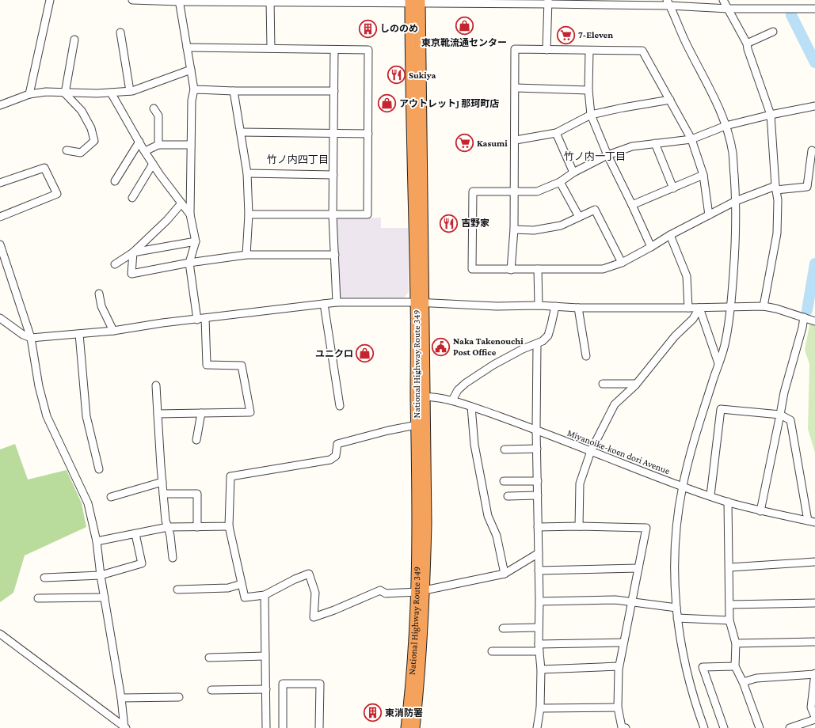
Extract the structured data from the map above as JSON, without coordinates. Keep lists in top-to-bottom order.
{
  "streets": {
    "highway": ["National Highway Route 349"],
    "street": ["Miyanoike-koen dori Avenue"]
  },
  "crossings": [
    ["National Highway Route 349", "Miyanoike-koen dori Avenue"]
  ],
  "districts": ["竹ノ内一丁目", "竹ノ内四丁目"],
  "places": {
    "shop": ["東京靴流通センター", "アウトレットJ 那珂町店", "ユニクロ"],
    "building": ["しののめ", "東消防署"],
    "supermarket": ["7-Eleven", "Kasumi"],
    "restaurant": ["Sukiya", "吉野家"],
    "public building": ["Naka Takenouchi Post Office"]
  }
}
